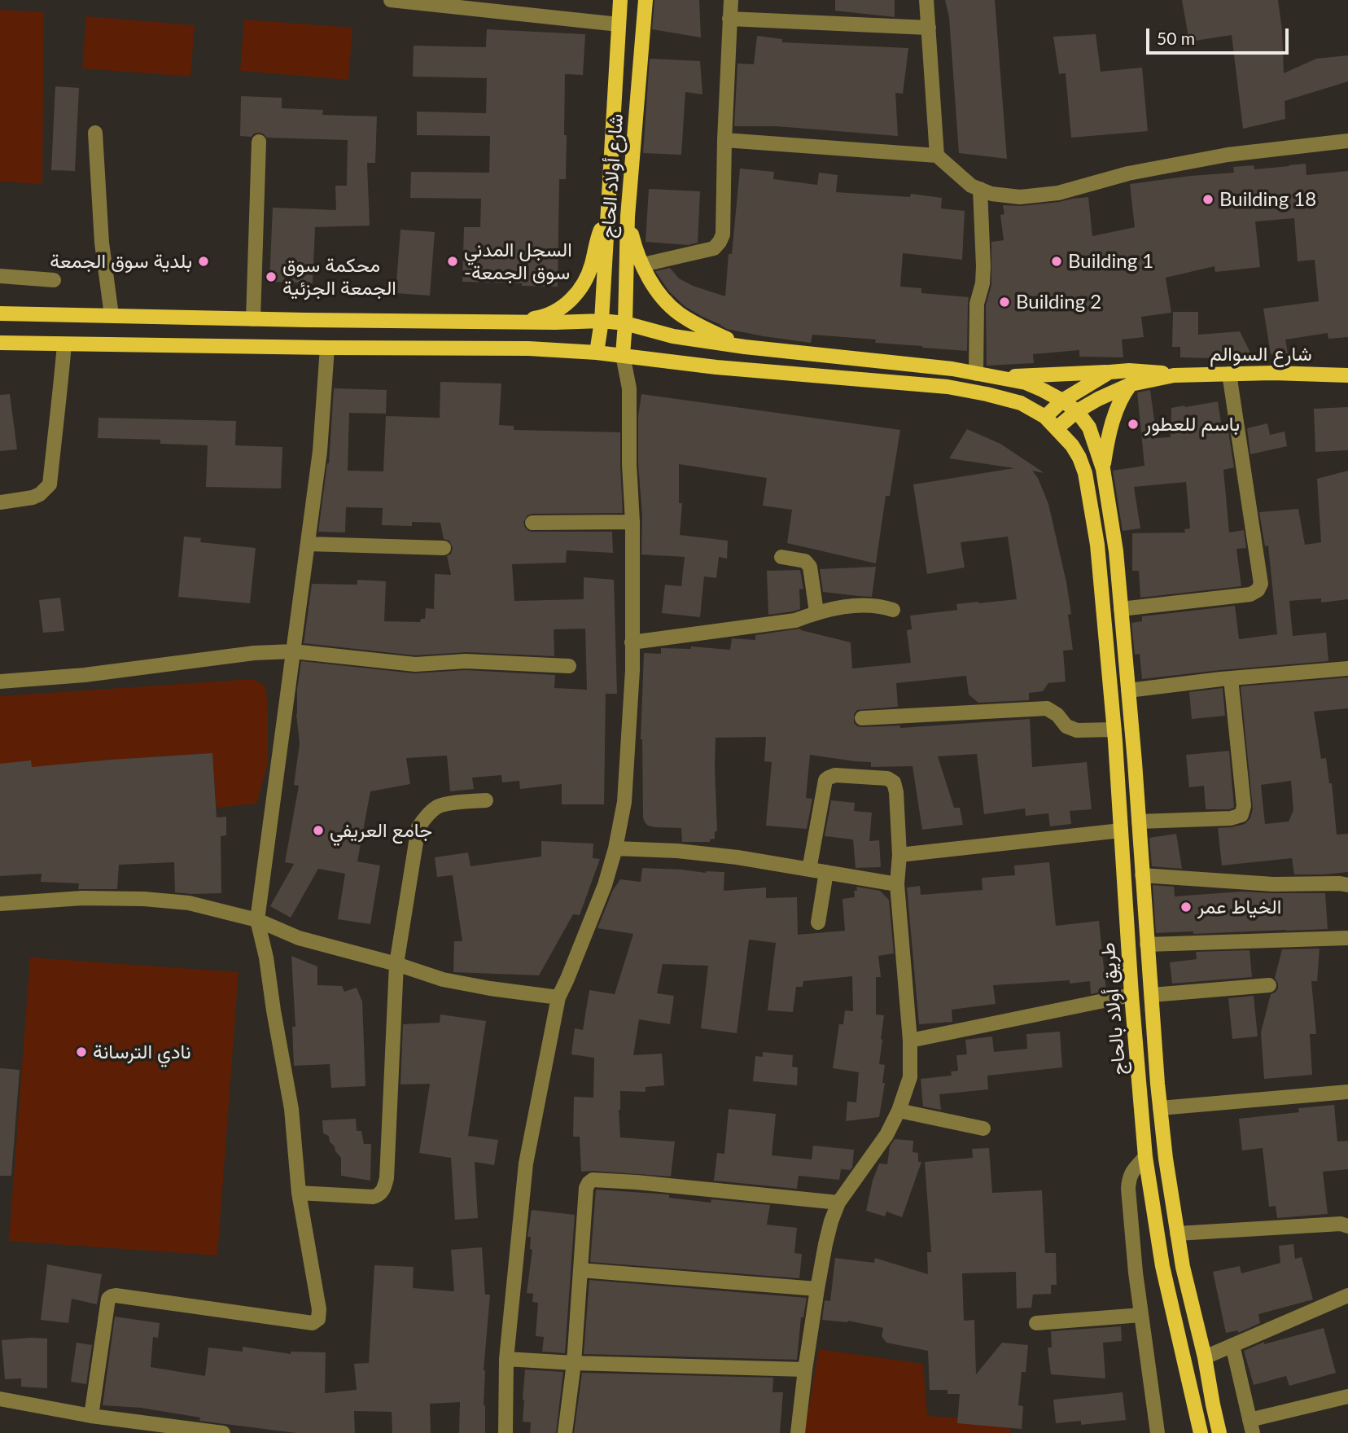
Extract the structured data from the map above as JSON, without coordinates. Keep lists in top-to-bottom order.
{
  "streets": {
    "main road": ["شارع أولاد الحاج", "شارع السوالم", "طريق أولاد بالحاج"]
  },
  "crossings": [
    ["شارع أولاد الحاج", "طريق أولاد بالحاج"]
  ],
  "places": [
    "Building 18",
    "بلدية سوق الجمعة",
    "السجل المدني -سوق الجمعة",
    "Building 1",
    "محكمة سوق الجمعة الجزئية",
    "Building 2",
    "باسم للعطور",
    "جامع العريفي",
    "الخياط عمر",
    "نادي الترسانة"
  ],
  "scale_bar": "50 m"
}
